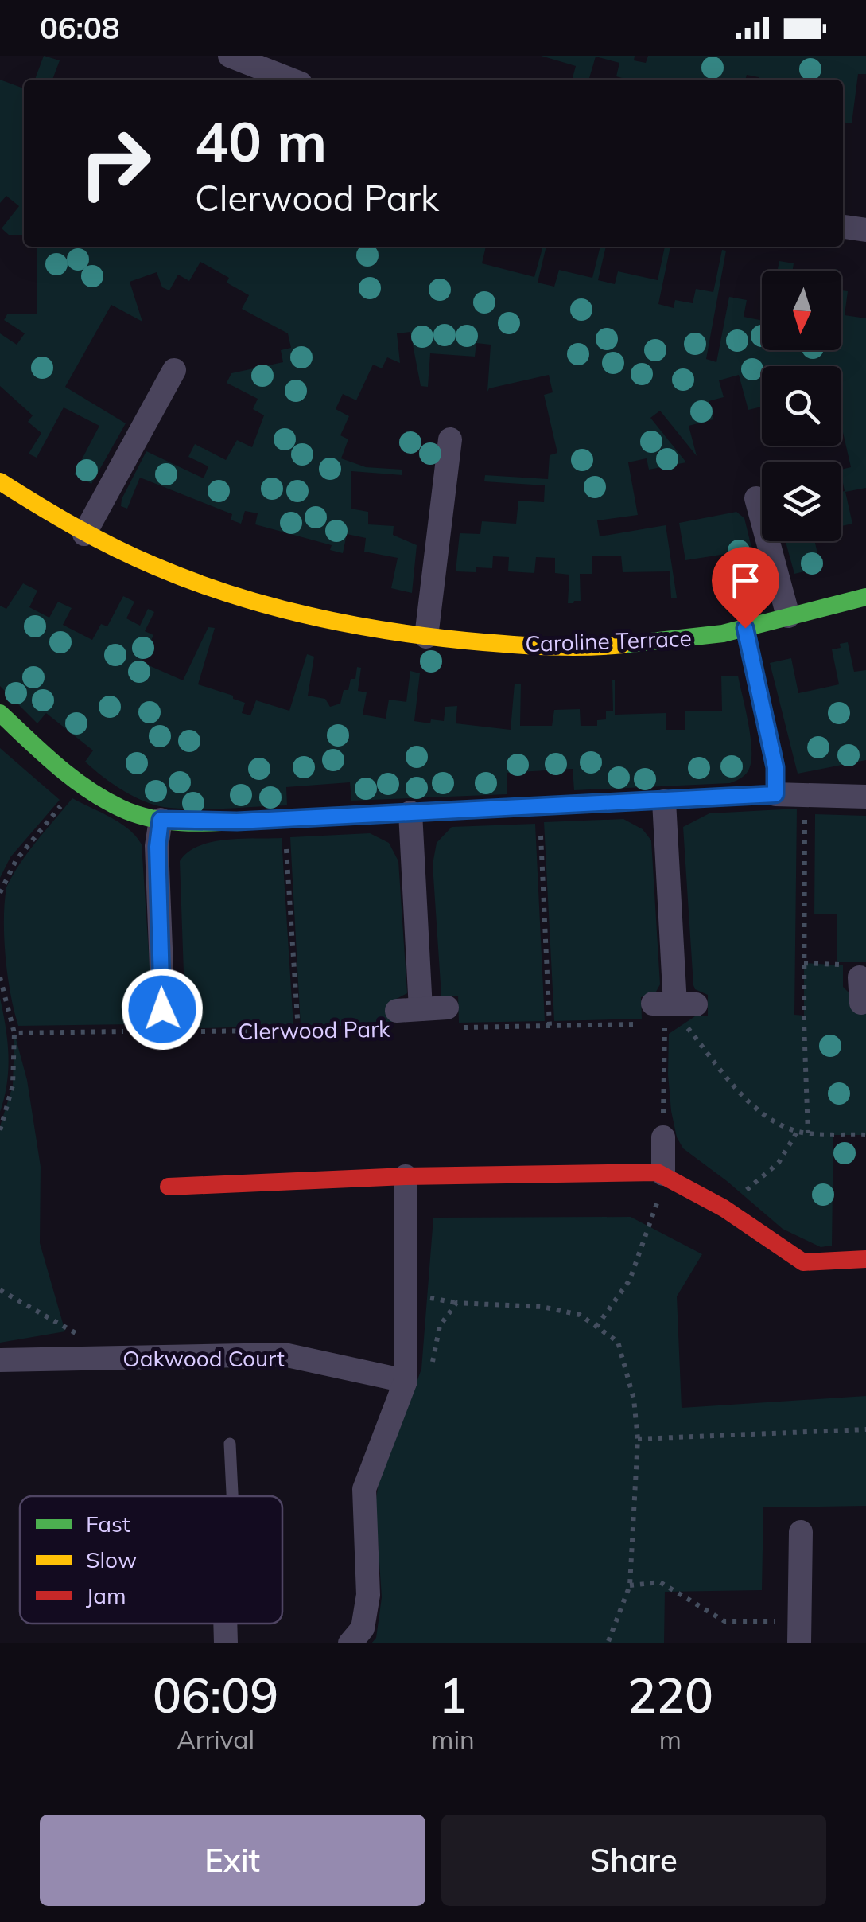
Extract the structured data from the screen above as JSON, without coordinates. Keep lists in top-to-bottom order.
{
  "streets": {
    "street": ["Caroline Terrace", "Clerwood Park", "Oakwood Court"]
  },
  "legend": ["Fast", "Slow", "Jam"],
  "north": "bottom",
  "page": {
    "status": "06:08",
    "turn": ["40 m", "Clerwood Park"],
    "eta": [
      "06:09",
      "Arrival",
      "1",
      "min",
      "220",
      "m"
    ],
    "buttons": ["Exit", "Share"]
  }
}
